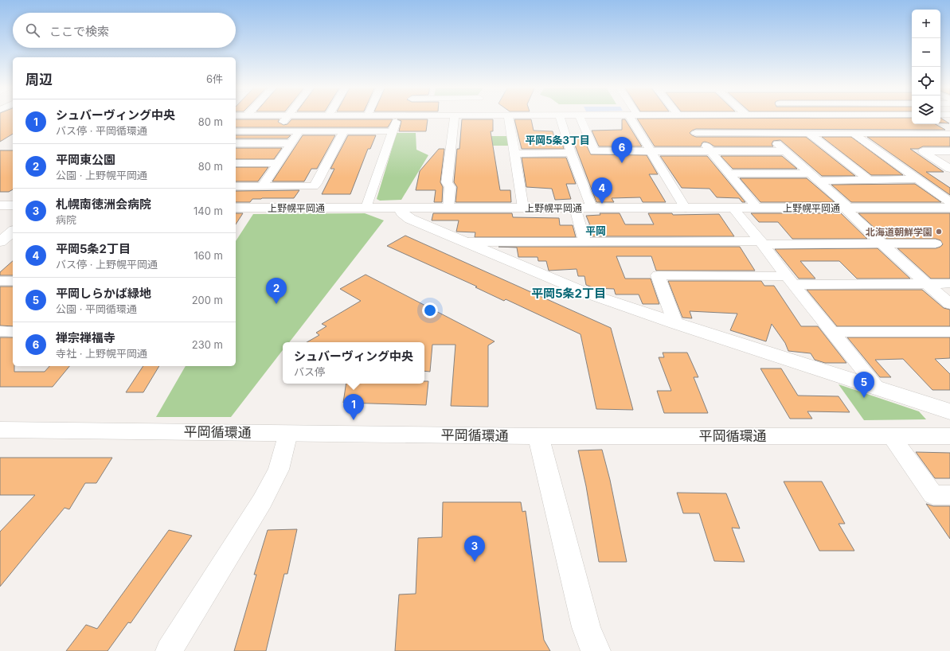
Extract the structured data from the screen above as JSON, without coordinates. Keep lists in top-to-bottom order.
{
  "streets": {
    "street": ["上野幌平岡通", "平岡循環通"]
  },
  "districts": ["平岡5条3丁目", "平岡", "平岡5条2丁目"],
  "places": ["北海道朝鮮学園"],
  "page": {
    "map_buttons": ["+", "−"],
    "search": "ここで検索",
    "heading": ["周辺", "6件"],
    "list": [
      {
        "mark": "1",
        "name": "シュバーヴィング中央",
        "note": "バス停 · 平岡循環通",
        "value": "80 m"
      },
      {
        "mark": "2",
        "name": "平岡東公園",
        "note": "公園 · 上野幌平岡通",
        "value": "80 m"
      },
      {
        "mark": "3",
        "name": "札幌南徳洲会病院",
        "note": "病院",
        "value": "140 m"
      },
      {
        "mark": "4",
        "name": "平岡5条2丁目",
        "note": "バス停 · 上野幌平岡通",
        "value": "160 m"
      },
      {
        "mark": "5",
        "name": "平岡しらかば緑地",
        "note": "公園 · 平岡循環通",
        "value": "200 m"
      },
      {
        "mark": "6",
        "name": "禅宗禅福寺",
        "note": "寺社 · 上野幌平岡通",
        "value": "230 m"
      }
    ],
    "pins": [
      "6",
      "4",
      "2",
      "5",
      "1",
      "3"
    ],
    "popup": ["シュバーヴィング中央", "バス停"]
  }
}
